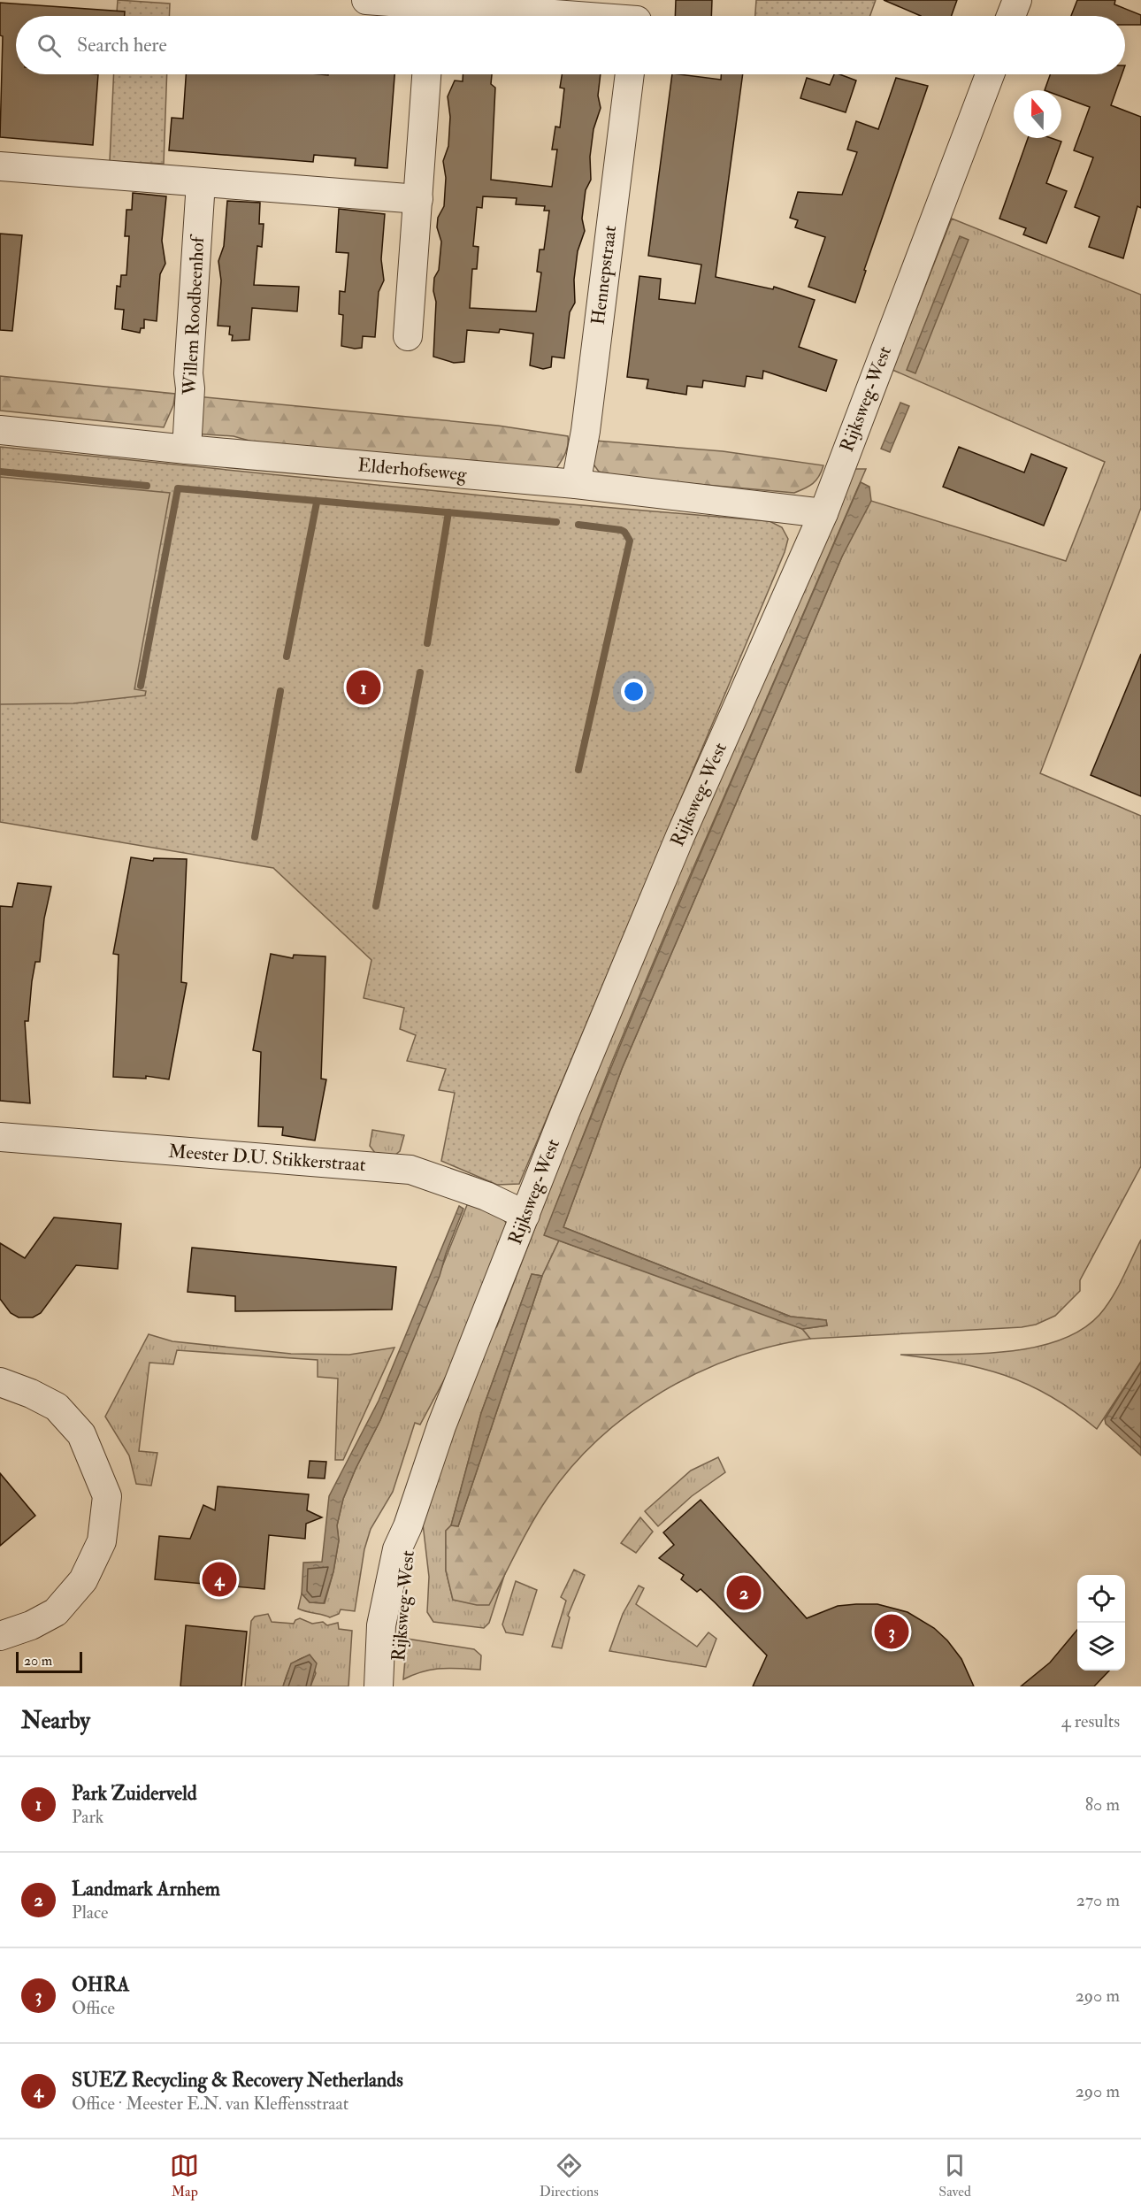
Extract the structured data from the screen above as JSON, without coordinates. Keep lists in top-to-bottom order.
{
  "streets": {
    "street": [
      "Hennepstraat",
      "Willem Roodbeenhof",
      "Rijksweg-West",
      "Elderhofseweg",
      "Meester D.U. Stikkerstraat"
    ]
  },
  "crossings": [
    ["Hennepstraat", "Elderhofseweg"],
    ["Willem Roodbeenhof", "Elderhofseweg"],
    ["Rijksweg-West", "Elderhofseweg"],
    ["Rijksweg-West", "Meester D.U. Stikkerstraat"]
  ],
  "scale_bar": "20 m",
  "north": "top",
  "page": {
    "search": "Search here",
    "pins": [
      "1",
      "4",
      "2",
      "3"
    ],
    "scale": "20 m",
    "heading": ["Nearby", "4 results"],
    "list": [
      {
        "mark": "1",
        "name": "Park Zuiderveld",
        "note": "Park",
        "value": "80 m"
      },
      {
        "mark": "2",
        "name": "Landmark Arnhem",
        "note": "Place",
        "value": "270 m"
      },
      {
        "mark": "3",
        "name": "OHRA",
        "note": "Office",
        "value": "290 m"
      },
      {
        "mark": "4",
        "name": "SUEZ Recycling & Recovery Netherlands",
        "note": "Office · Meester E.N. van Kleffensstraat",
        "value": "290 m"
      }
    ],
    "nav": ["Map", "Directions", "Saved"]
  }
}
